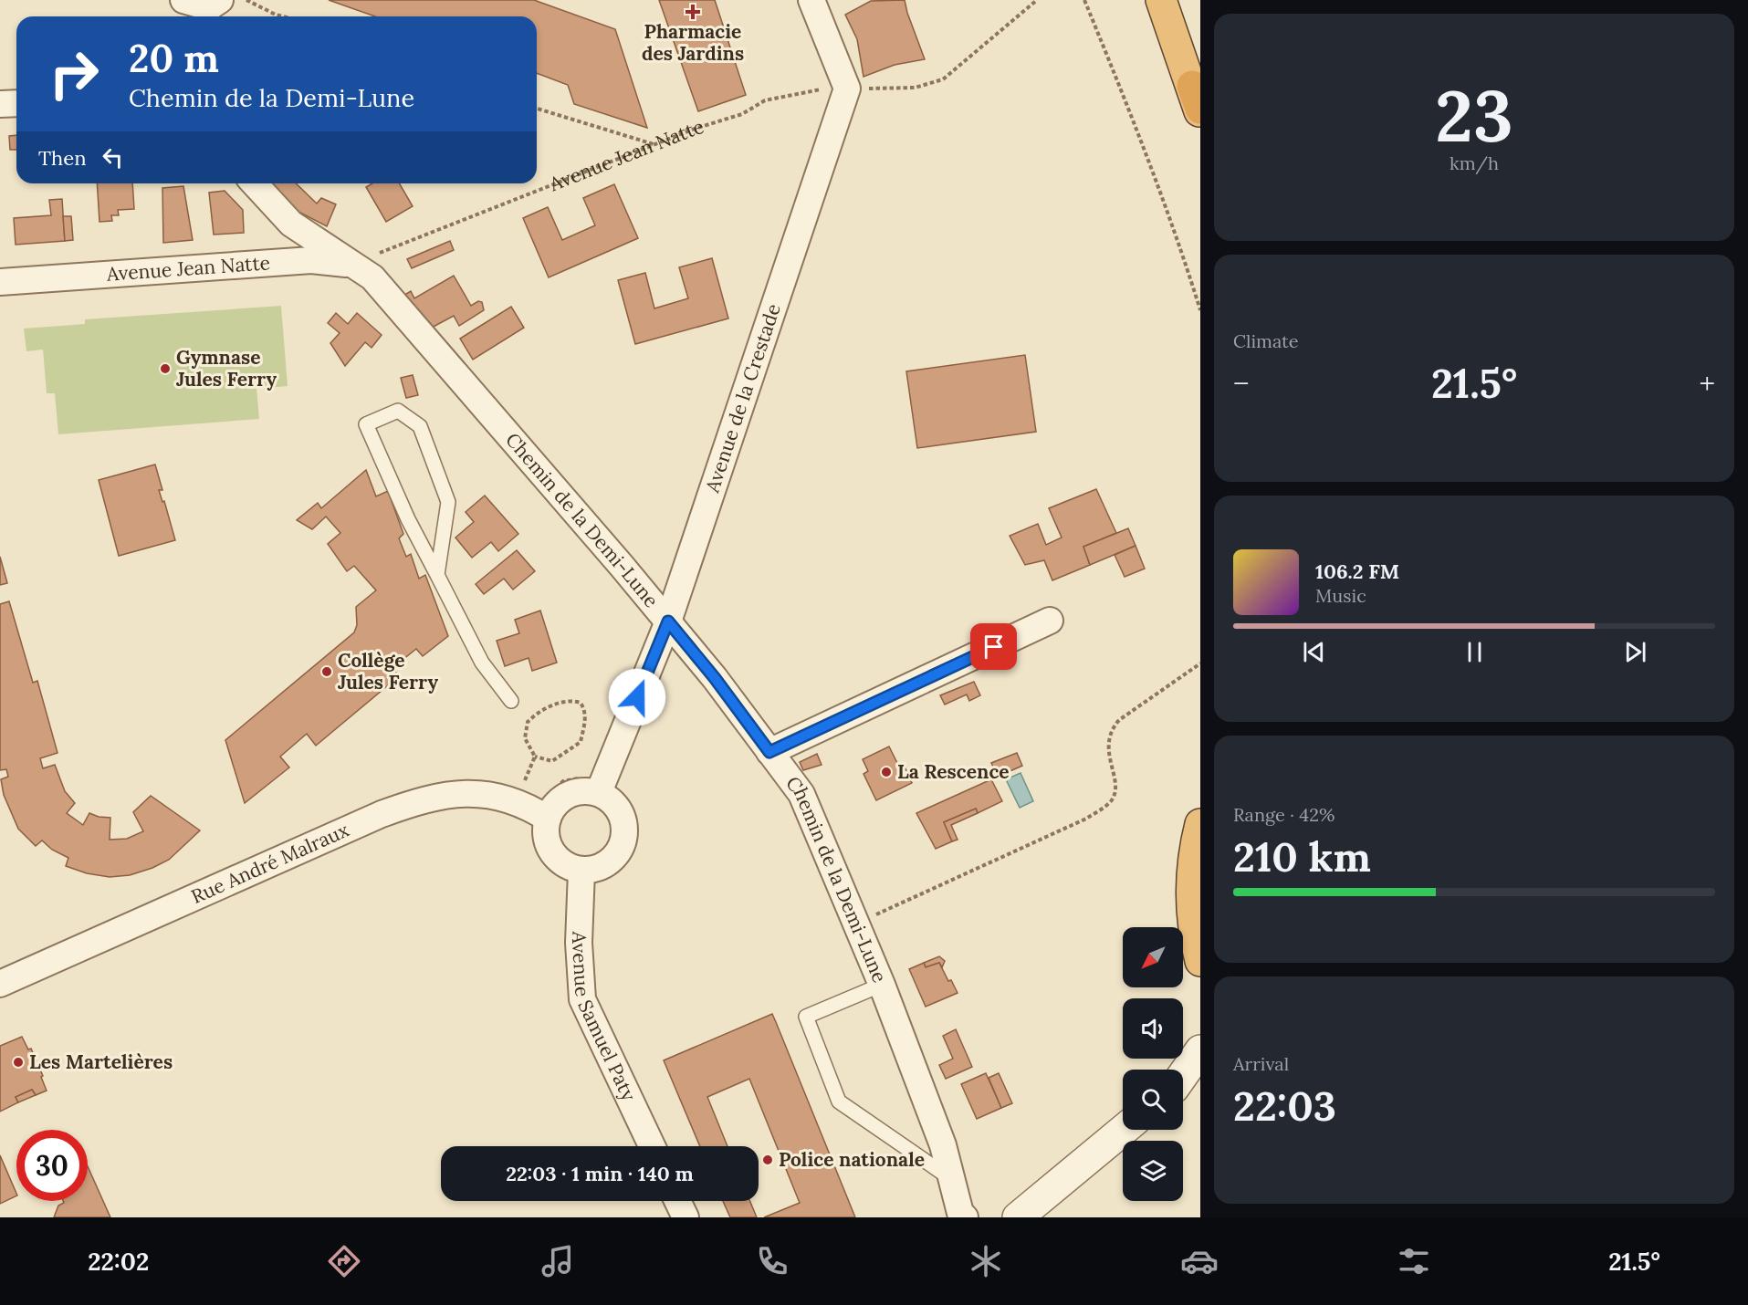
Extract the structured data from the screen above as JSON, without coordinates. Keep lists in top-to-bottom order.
{
  "streets": {
    "street": [
      "Avenue Jean Natte",
      "Avenue de la Crestade",
      "Chemin de la Demi-Lune",
      "Rue André Malraux",
      "Avenue Samuel Paty"
    ]
  },
  "crossings": [
    ["Avenue Jean Natte", "Avenue de la Crestade"],
    ["Avenue Jean Natte", "Chemin de la Demi-Lune"],
    ["Avenue de la Crestade", "Chemin de la Demi-Lune"],
    ["Avenue de la Crestade", "Rue André Malraux"],
    ["Avenue de la Crestade", "Avenue Samuel Paty"],
    ["Rue André Malraux", "Avenue Samuel Paty"]
  ],
  "places": {
    "health": ["Pharmacie des Jardins"],
    "other": [
      "Gymnase Jules Ferry",
      "Collège Jules Ferry",
      "La Rescence",
      "Les Martelières",
      "Police nationale"
    ]
  },
  "north": "bottom left",
  "page": {
    "tile": [
      ["23", "km/h"],
      "Climate",
      ["Range · 42%", "210 km"],
      ["Arrival", "22:03"]
    ],
    "turn": ["20 m", "Chemin de la Demi-Lune"],
    "then": "Then",
    "heat": ["−", "21.5°", "+"],
    "song": ["106.2 FM", "Music"],
    "limit": "30",
    "trip": "22:03 · 1 min · 140 m",
    "tabs": ["22:02", "21.5°"]
  }
}
